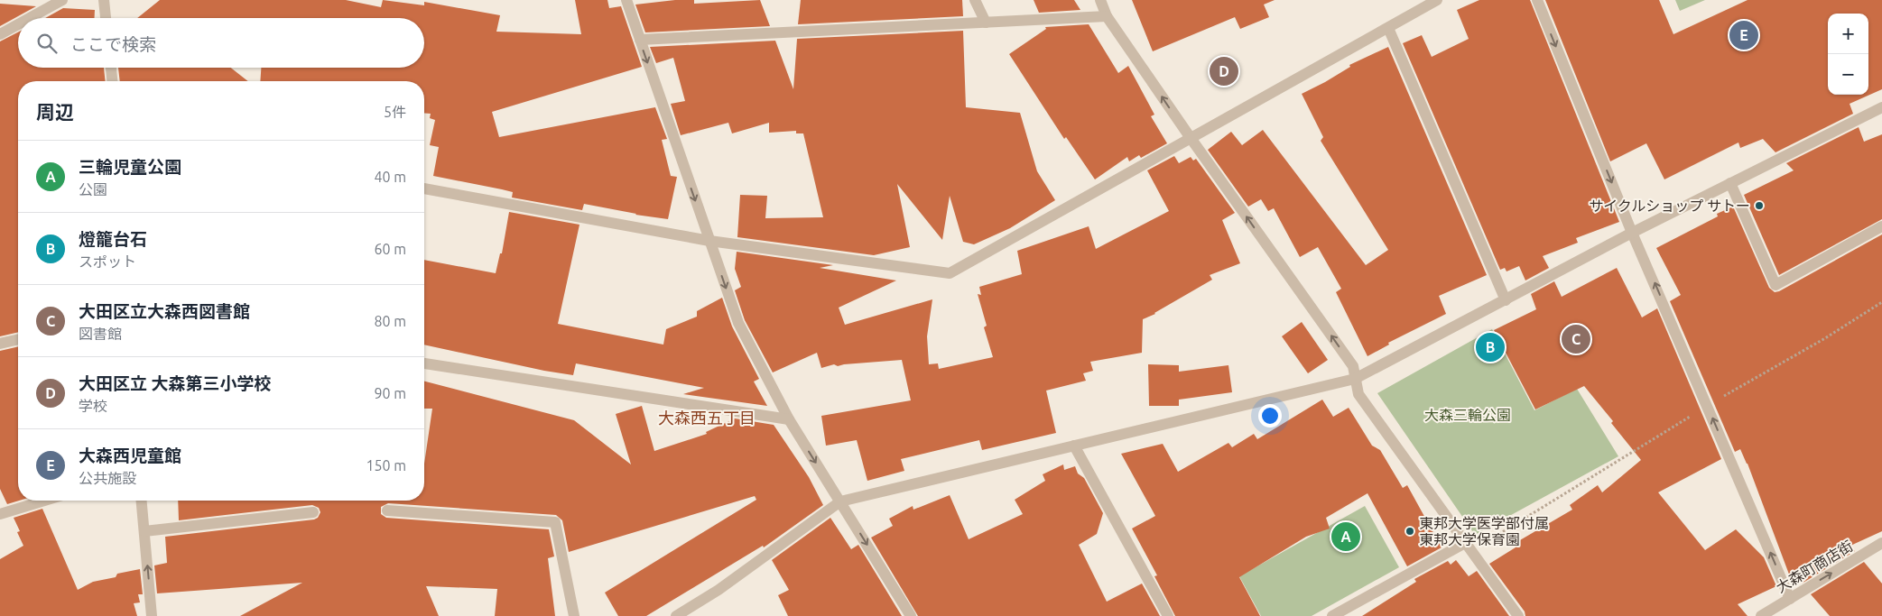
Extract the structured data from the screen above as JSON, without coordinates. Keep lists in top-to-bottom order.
{
  "streets": {
    "street": ["大森町商店街"]
  },
  "one_way": ["大森町商店街"],
  "districts": ["大森西五丁目"],
  "parks": ["大森三輪公園"],
  "places": ["サイクルショップ サトー", "東邦大学医学部付属 東邦大学保育園"],
  "page": {
    "map_buttons": ["+", "−"],
    "search": "ここで検索",
    "pins": [
      "E",
      "D",
      "C",
      "B",
      "A"
    ],
    "heading": ["周辺", "5件"],
    "list": [
      {
        "mark": "A",
        "name": "三輪児童公園",
        "note": "公園",
        "value": "40 m"
      },
      {
        "mark": "B",
        "name": "燈籠台石",
        "note": "スポット",
        "value": "60 m"
      },
      {
        "mark": "C",
        "name": "大田区立大森西図書館",
        "note": "図書館",
        "value": "80 m"
      },
      {
        "mark": "D",
        "name": "大田区立 大森第三小学校",
        "note": "学校",
        "value": "90 m"
      },
      {
        "mark": "E",
        "name": "大森西児童館",
        "note": "公共施設",
        "value": "150 m"
      }
    ]
  }
}
